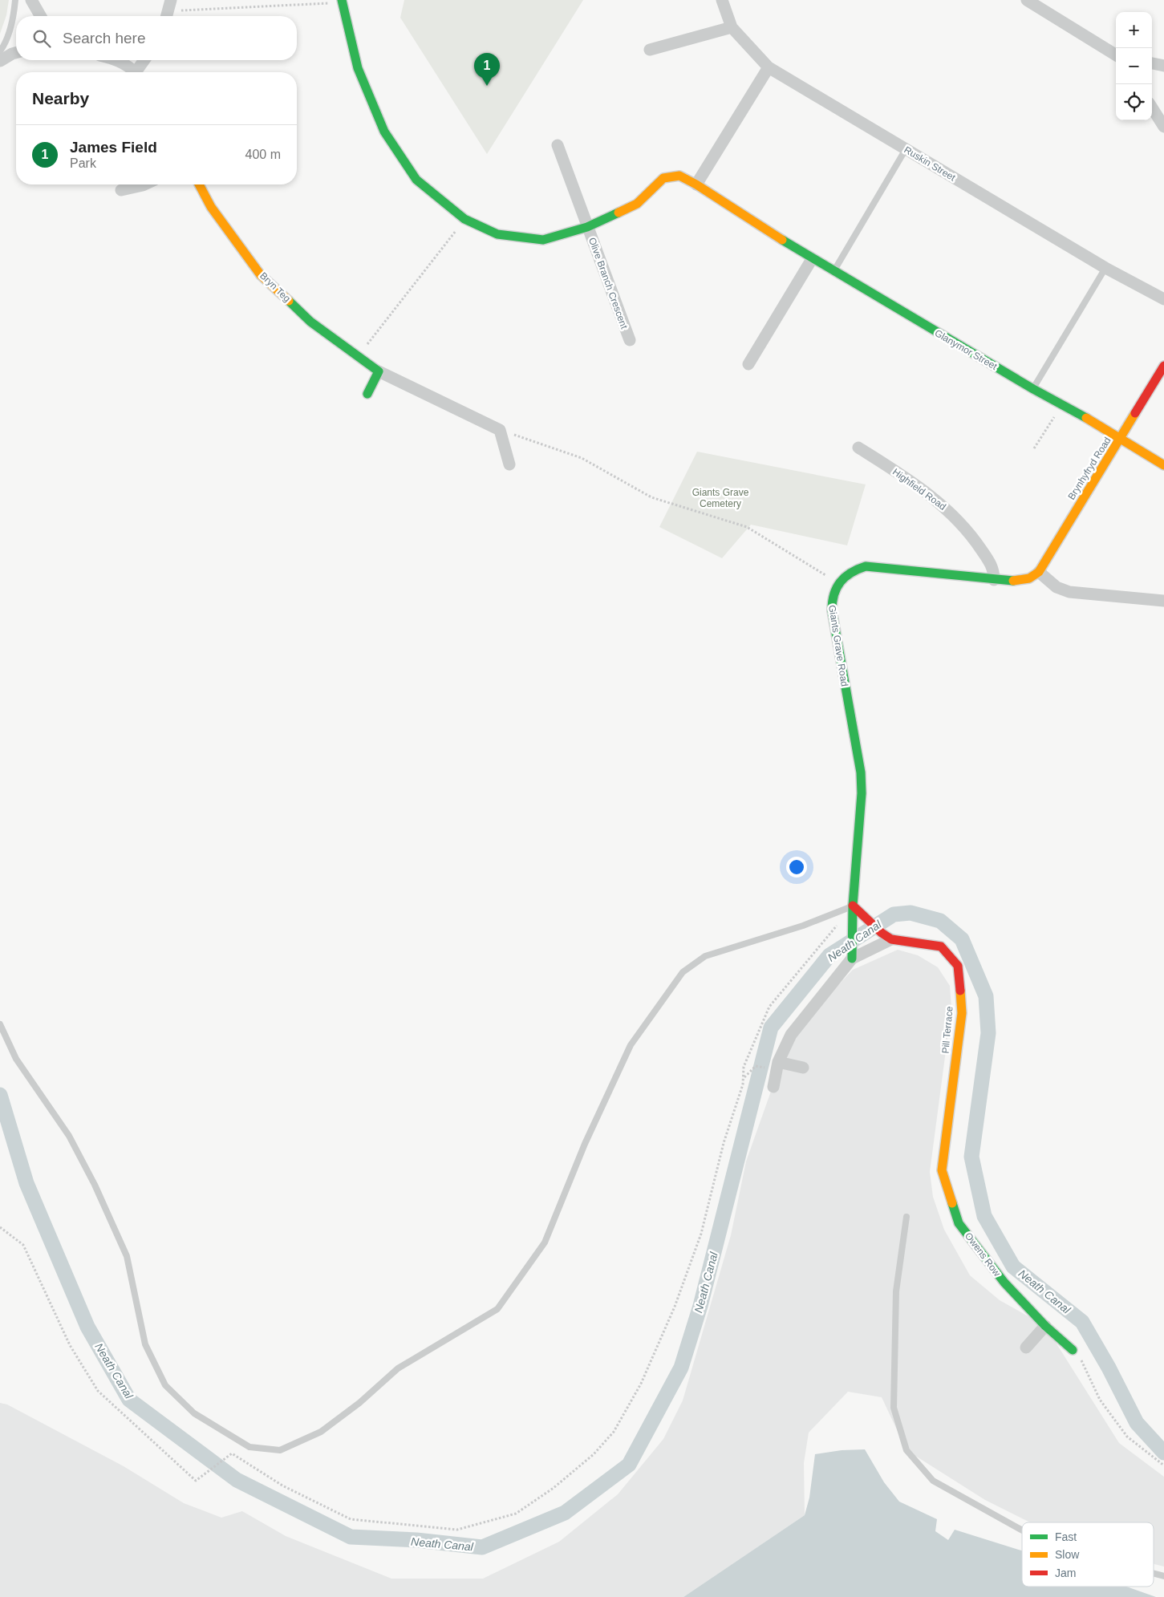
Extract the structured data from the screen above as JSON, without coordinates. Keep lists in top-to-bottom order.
{
  "streets": {
    "street": [
      "Ruskin Street",
      "Olive Branch Crescent",
      "Bryn Teg",
      "Glanymor Street",
      "Brynhyfryd Road",
      "Highfield Road",
      "Giants Grave Road",
      "Pill Terrace",
      "Owens Row"
    ]
  },
  "crossings": [
    ["Olive Branch Crescent", "Glanymor Street"],
    ["Glanymor Street", "Brynhyfryd Road"],
    ["Brynhyfryd Road", "Giants Grave Road"],
    ["Highfield Road", "Giants Grave Road"],
    ["Pill Terrace", "Owens Row"]
  ],
  "water": ["Neath Canal"],
  "parks": ["Giants Grave Cemetery"],
  "legend": ["Fast", "Slow", "Jam"],
  "page": {
    "map_buttons": ["+", "−"],
    "search": "Search here",
    "pins": "1",
    "heading": "Nearby",
    "list": [
      {
        "mark": "1",
        "name": "James Field",
        "note": "Park",
        "value": "400 m"
      }
    ]
  }
}
